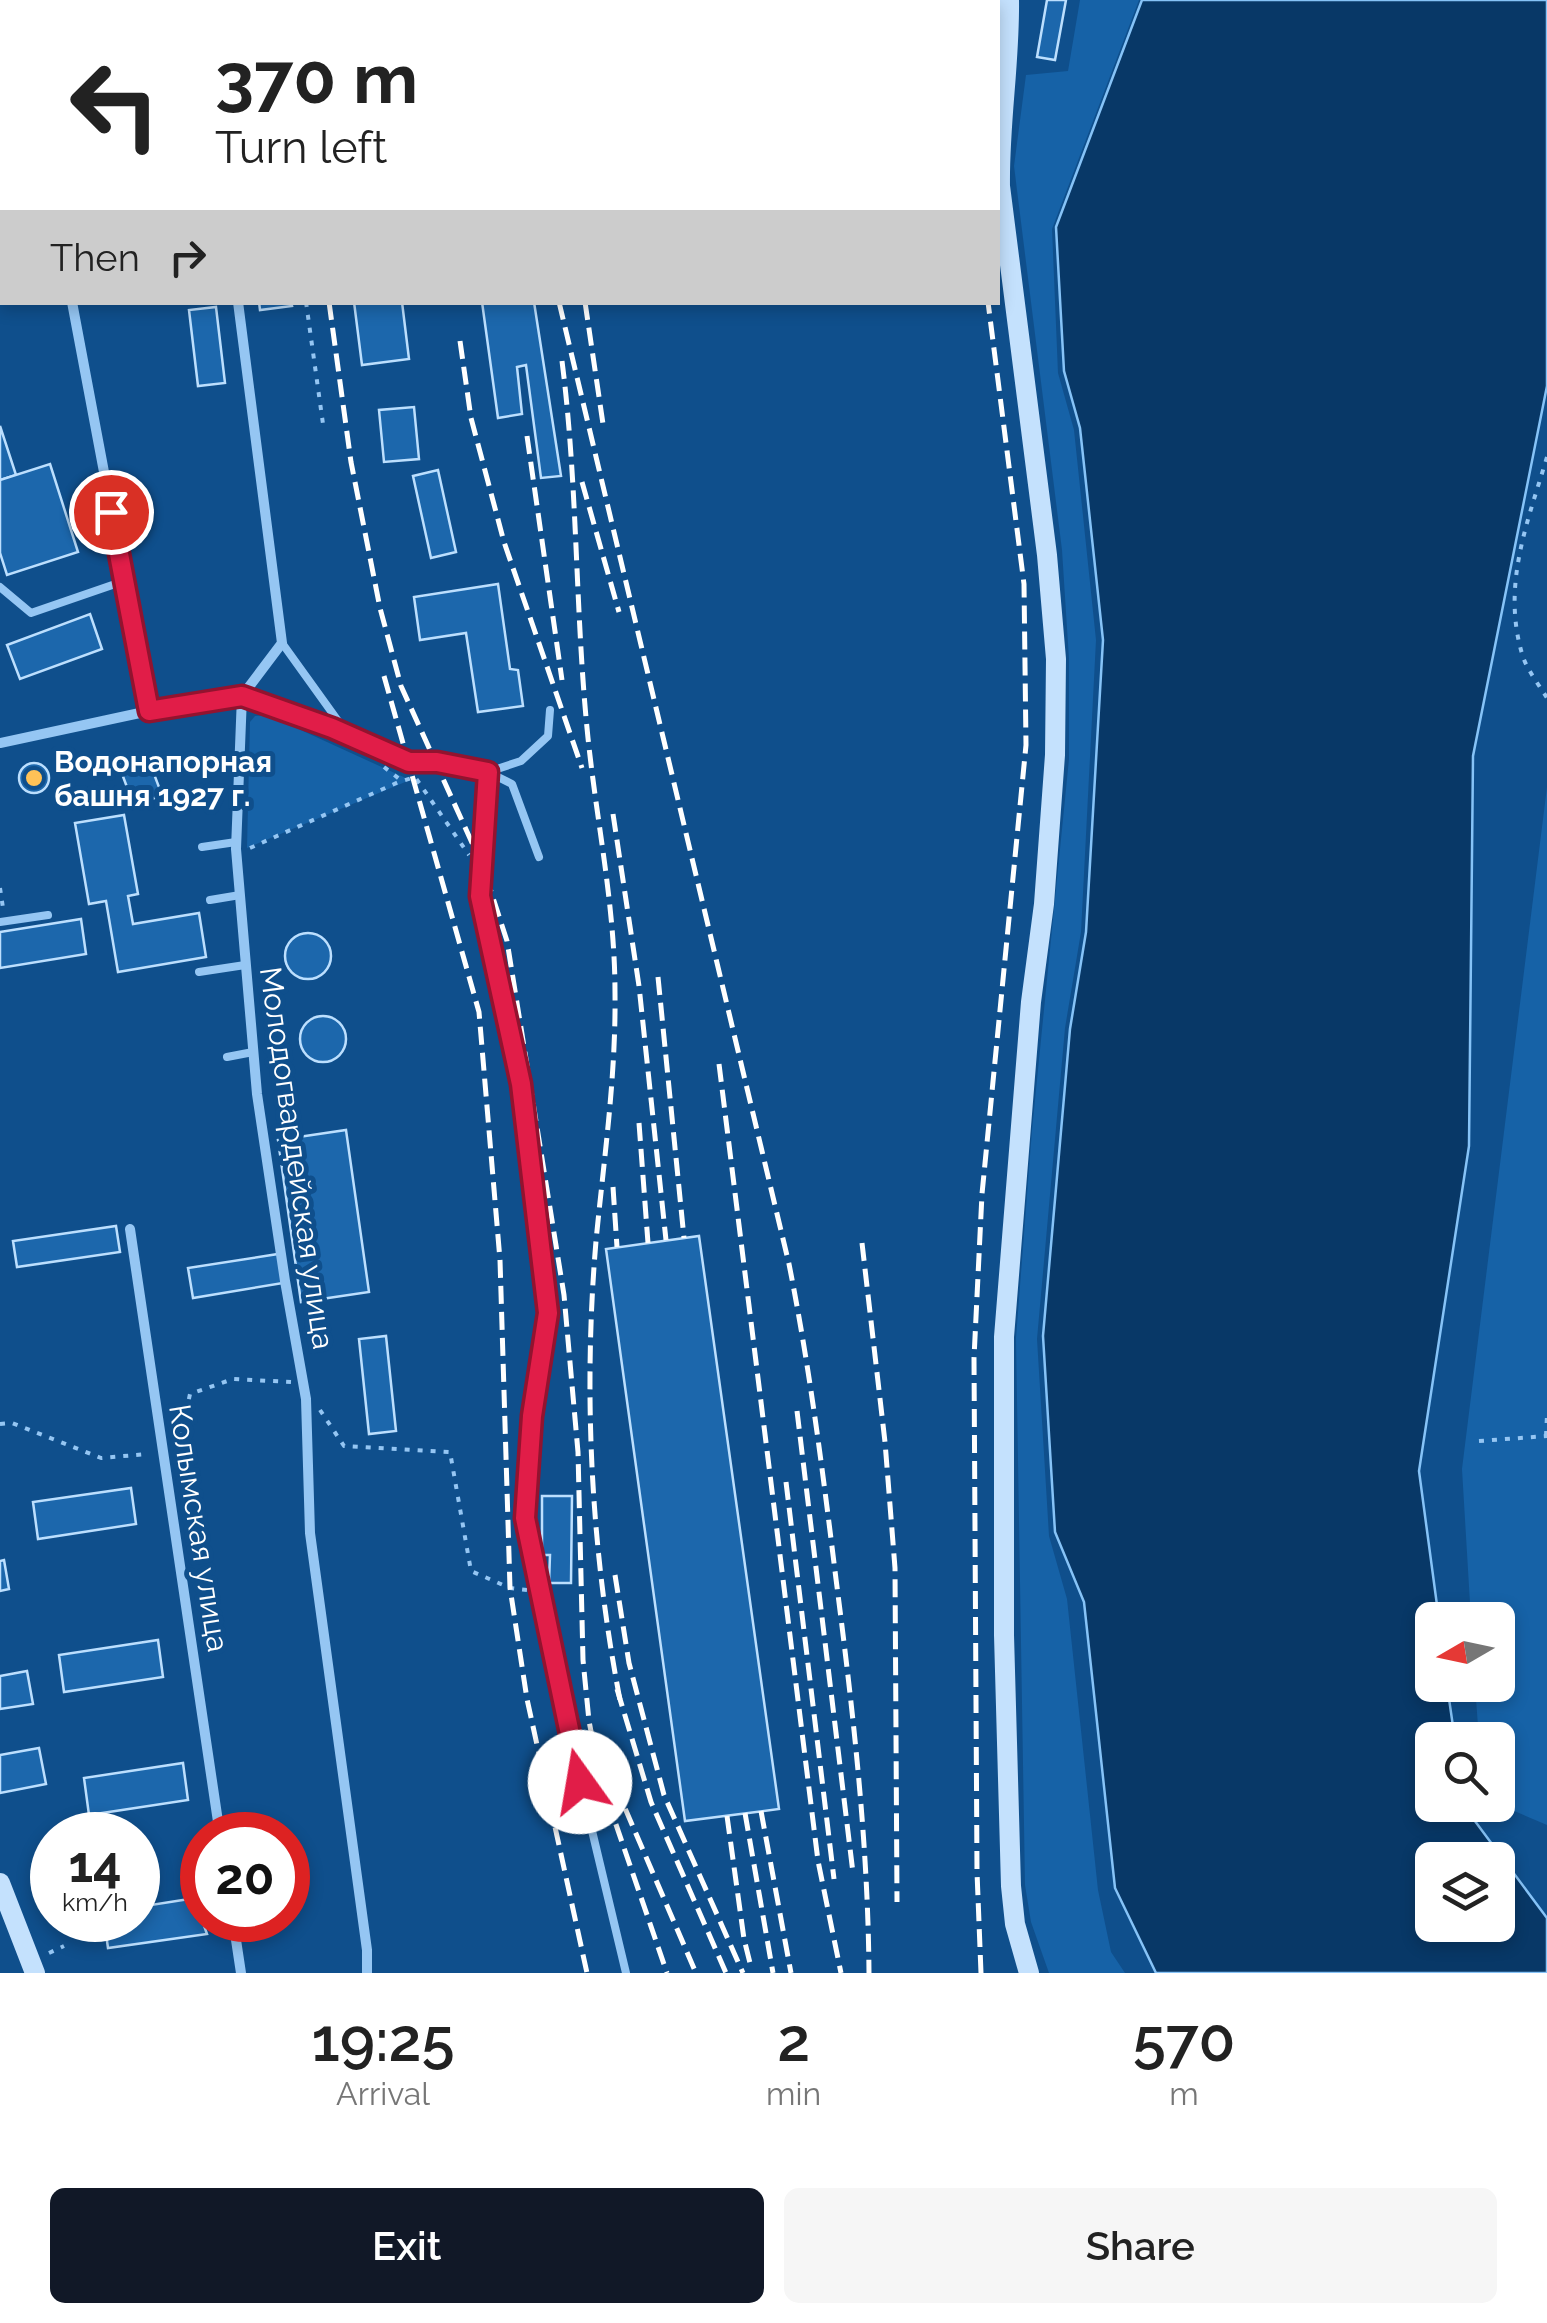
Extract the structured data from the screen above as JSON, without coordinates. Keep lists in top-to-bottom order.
{
  "streets": {
    "street": ["Молодогвардейская улица", "Колымская улица"]
  },
  "places": ["Водонапорная башня 1927 г."],
  "north": "left",
  "page": {
    "turn": ["370 m", "Turn left"],
    "then": "Then",
    "speed": "14 km/h",
    "limit": "20",
    "eta": [
      "19:25",
      "Arrival",
      "2",
      "min",
      "570",
      "m"
    ],
    "buttons": ["Exit", "Share"]
  }
}
